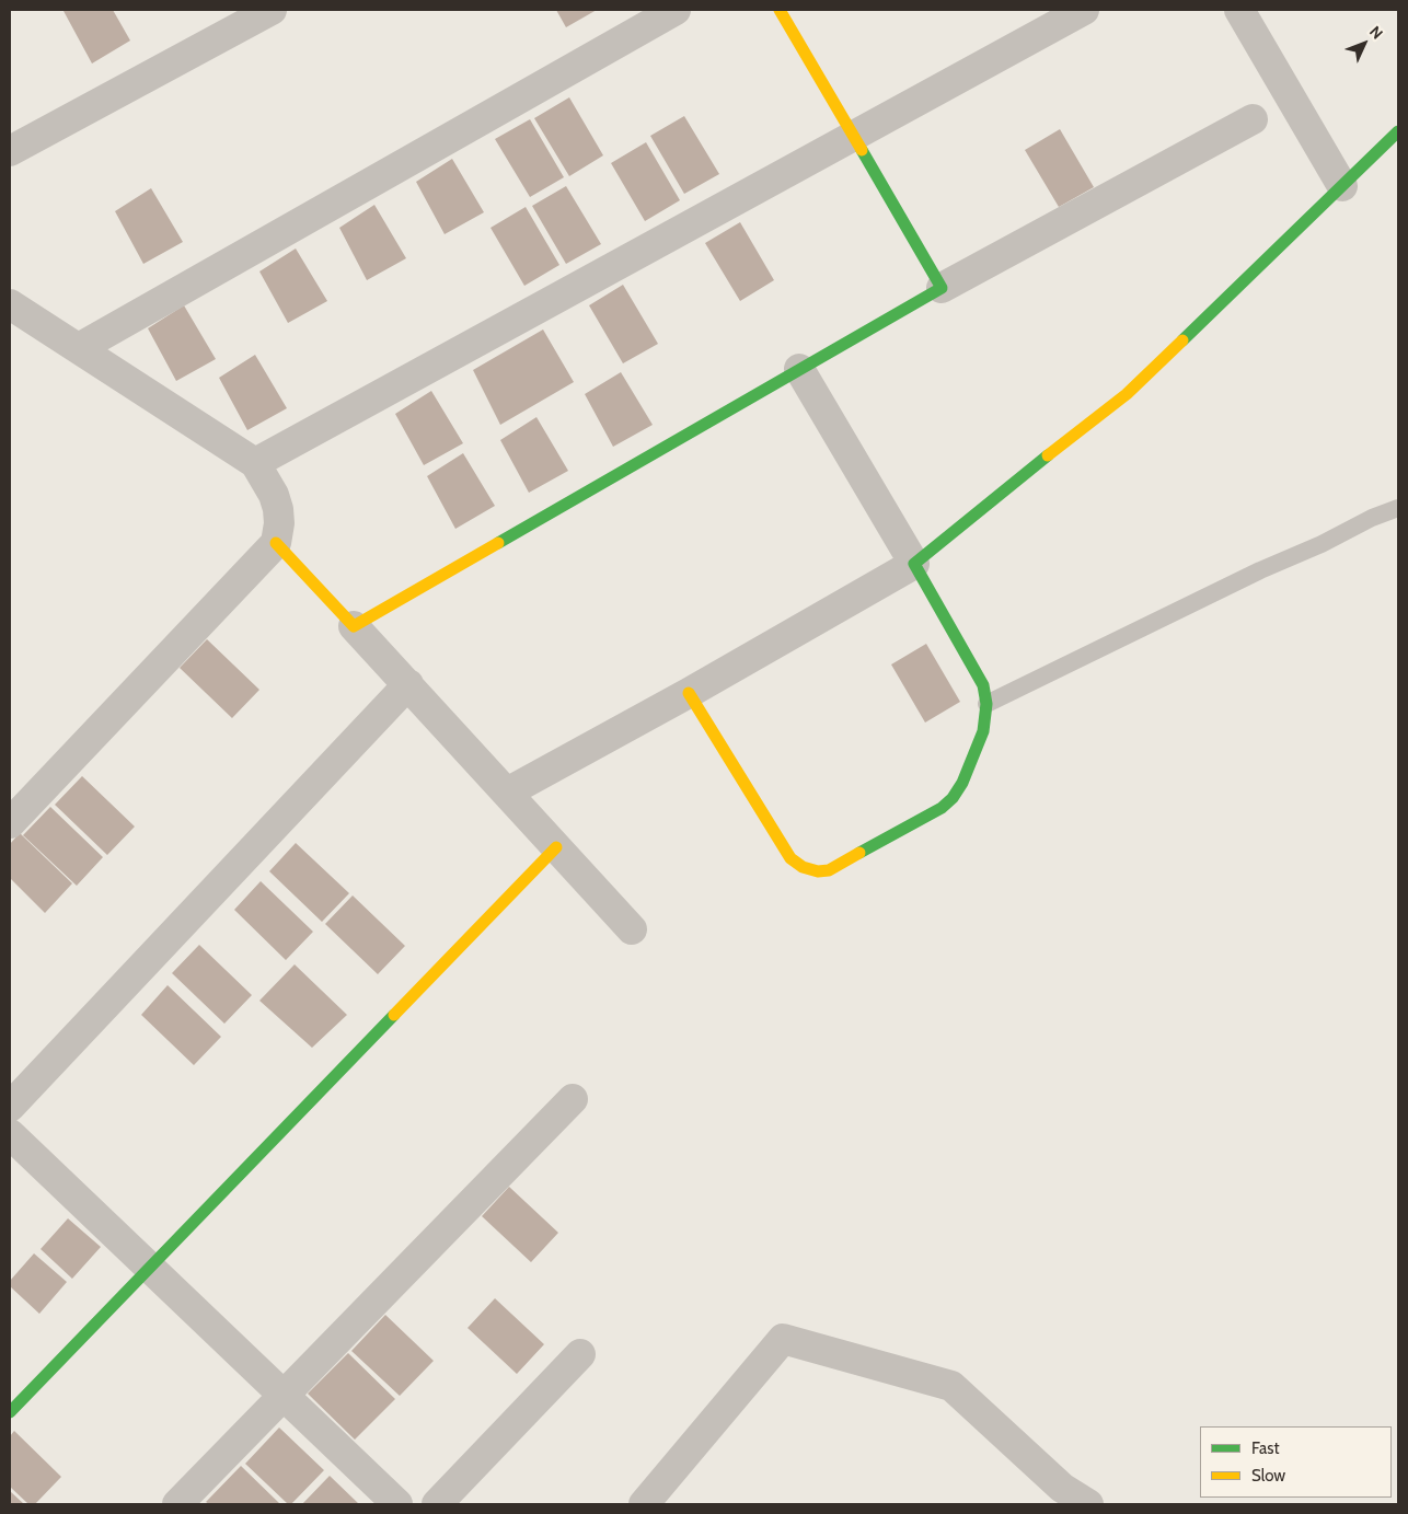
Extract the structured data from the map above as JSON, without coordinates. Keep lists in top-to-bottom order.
{
  "legend": ["Fast", "Slow"],
  "north": "top right"
}
